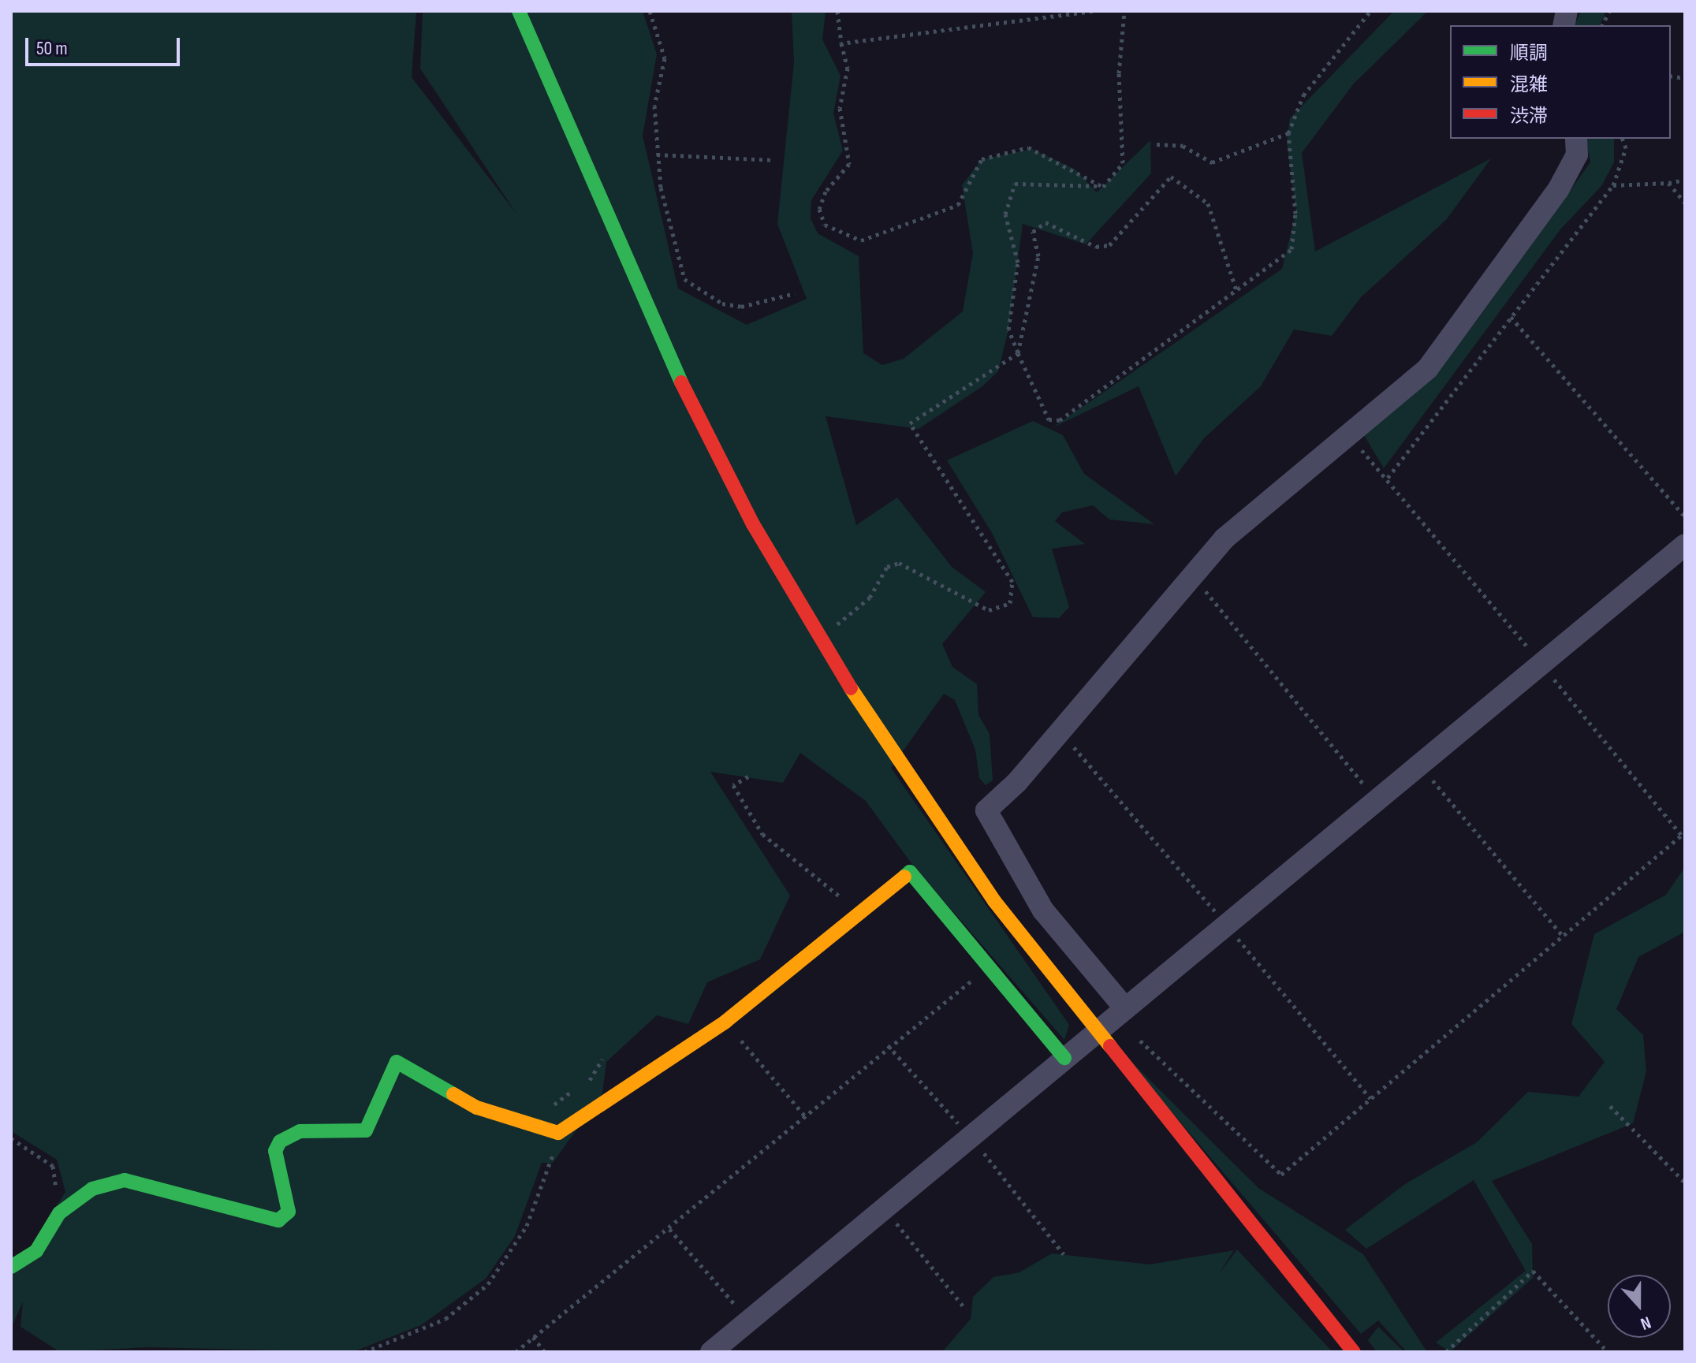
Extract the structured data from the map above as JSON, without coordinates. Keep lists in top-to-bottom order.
{
  "legend": ["順調", "混雑", "渋滞"],
  "scale_bar": "50 m",
  "north": "bottom"
}
